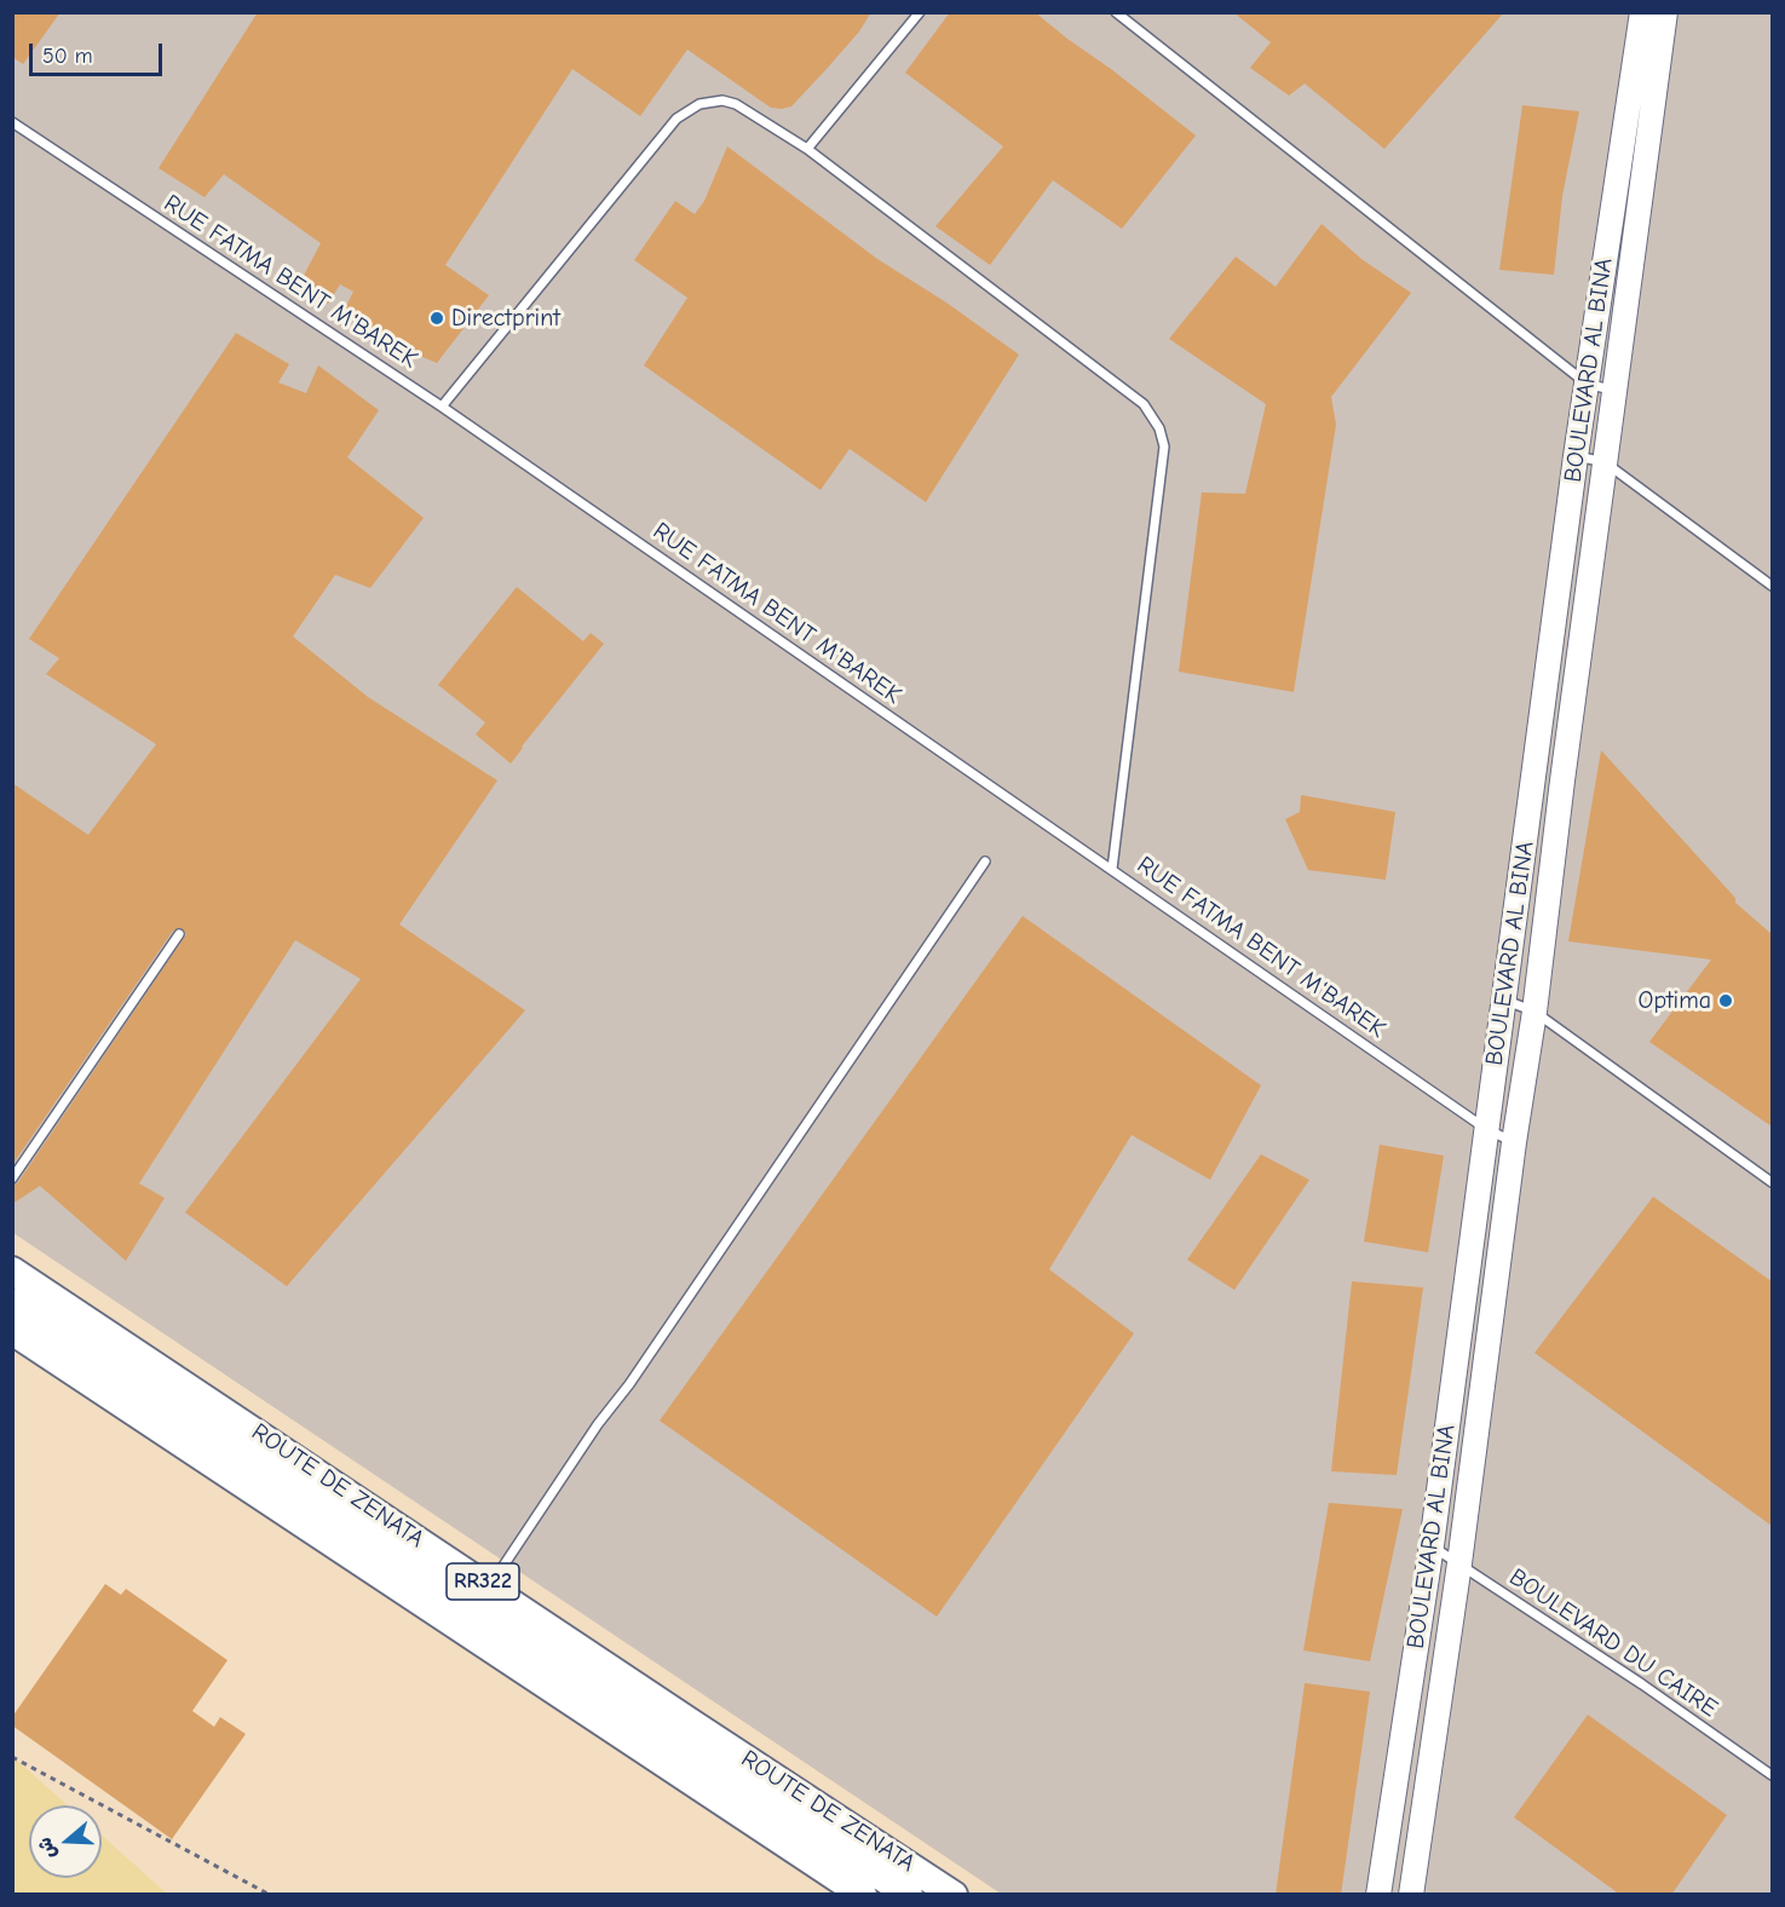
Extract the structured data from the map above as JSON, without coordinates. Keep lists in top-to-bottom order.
{
  "streets": {
    "main road": ["BOULEVARD AL BINA", "ROUTE DE ZENATA", "RR322"],
    "lane": ["RUE FATMA BENT M'BAREK", "BOULEVARD DU CAIRE"]
  },
  "crossings": [
    ["RUE FATMA BENT M'BAREK", "BOULEVARD AL BINA"],
    ["BOULEVARD AL BINA", "BOULEVARD DU CAIRE"]
  ],
  "places": ["Directprint", "Optima"],
  "scale_bar": "50 m",
  "north": "left"
}
